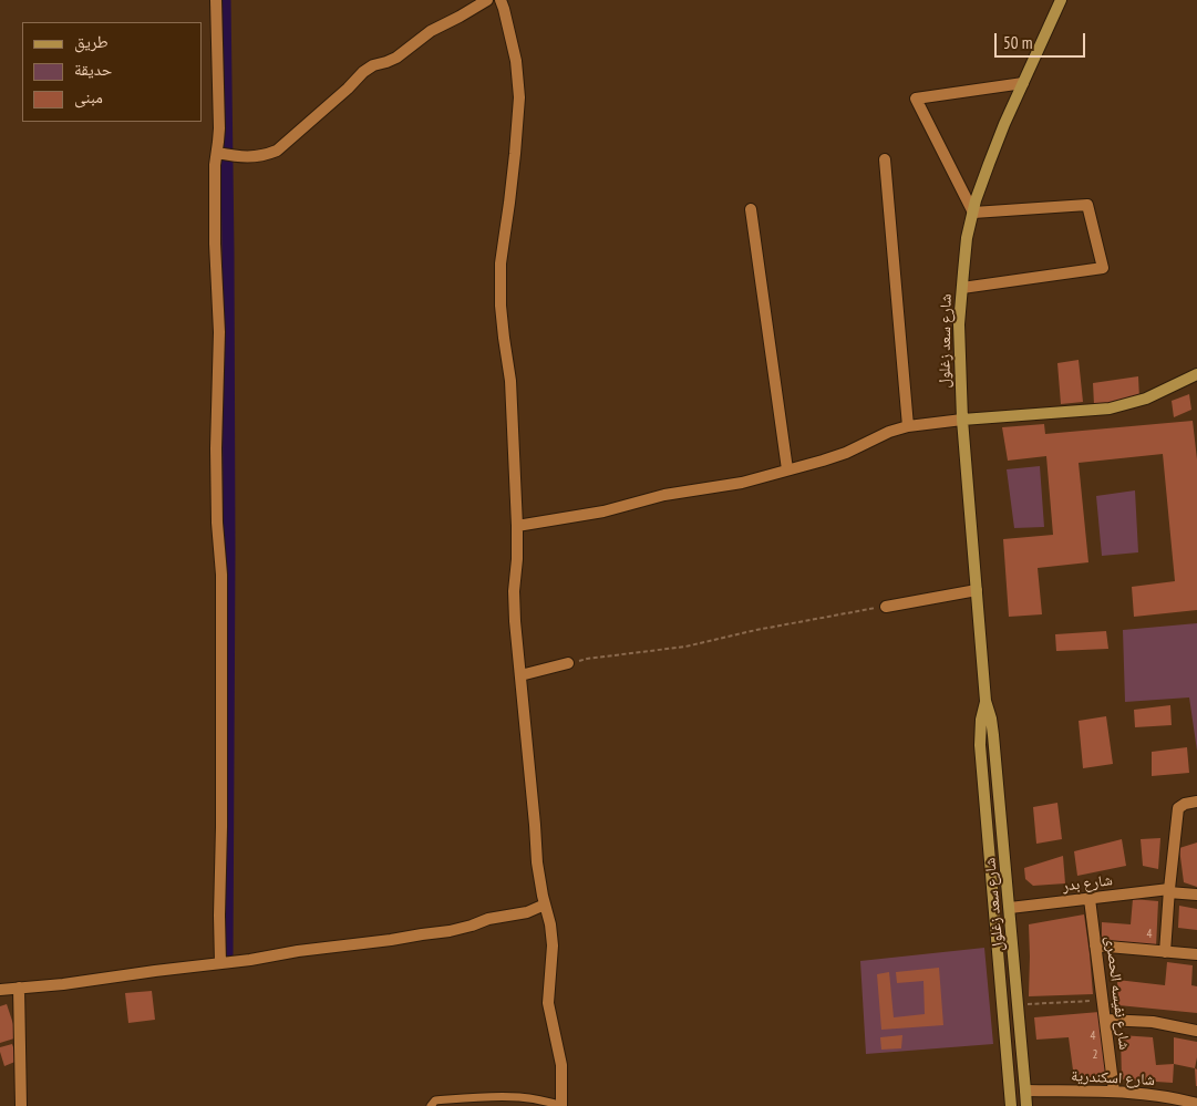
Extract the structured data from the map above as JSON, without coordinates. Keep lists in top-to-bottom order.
{
  "streets": {
    "main road": ["شارع سعد زغلول"],
    "street": ["شارع بدر", "شارع نفيسه الحصرى", "شارع اسكندرية"]
  },
  "crossings": [
    ["شارع سعد زغلول", "شارع بدر"],
    ["شارع سعد زغلول", "شارع اسكندرية"],
    ["شارع بدر", "شارع نفيسه الحصرى"],
    ["شارع نفيسه الحصرى", "شارع اسكندرية"]
  ],
  "house_numbers": ["4", "4", "2"],
  "legend": ["طريق", "حديقة", "مبنى"],
  "scale_bar": "50 m"
}
